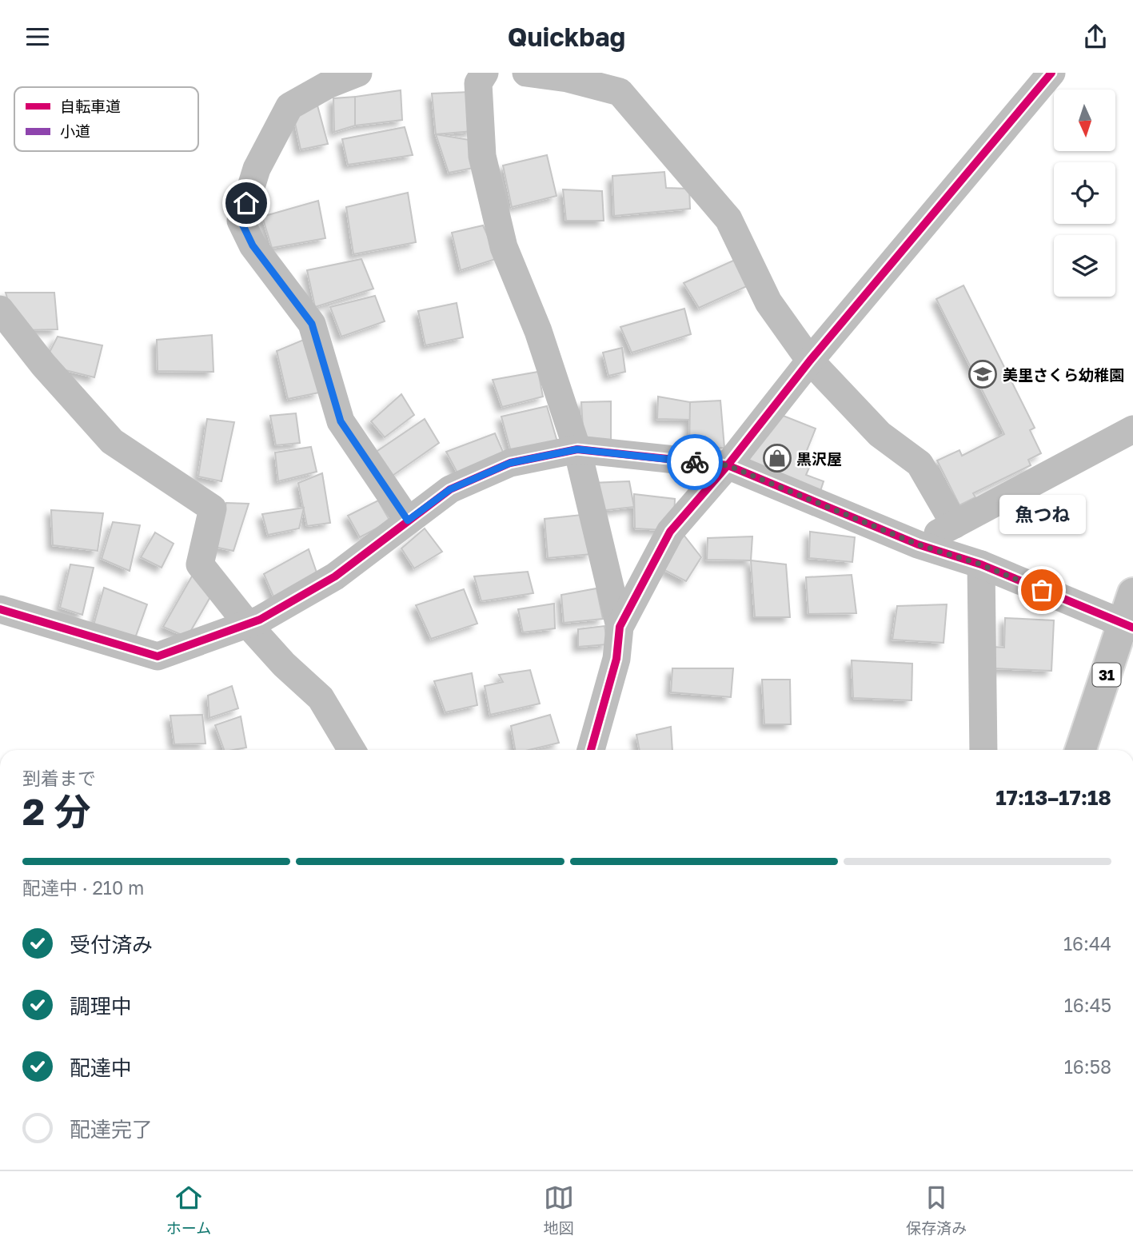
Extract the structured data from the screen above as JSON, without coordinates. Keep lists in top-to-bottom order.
{
  "streets": {
    "main road": ["31"]
  },
  "places": {
    "school or university": ["美里さくら幼稚園"],
    "shop": ["黒沢屋"],
    "other": ["魚つね"]
  },
  "legend": ["自転車道", "小道"],
  "north": "bottom",
  "page": {
    "header": "Quickbag",
    "bubble": "魚つね",
    "heading": ["2 分", "到着まで", "17:13–17:18"],
    "bar": "配達中 · 210 m",
    "list": [
      ["受付済み", "16:44"],
      ["調理中", "16:45"],
      ["配達中", "16:58"],
      "配達完了"
    ],
    "tabs": ["ホーム", "地図", "保存済み"]
  }
}
